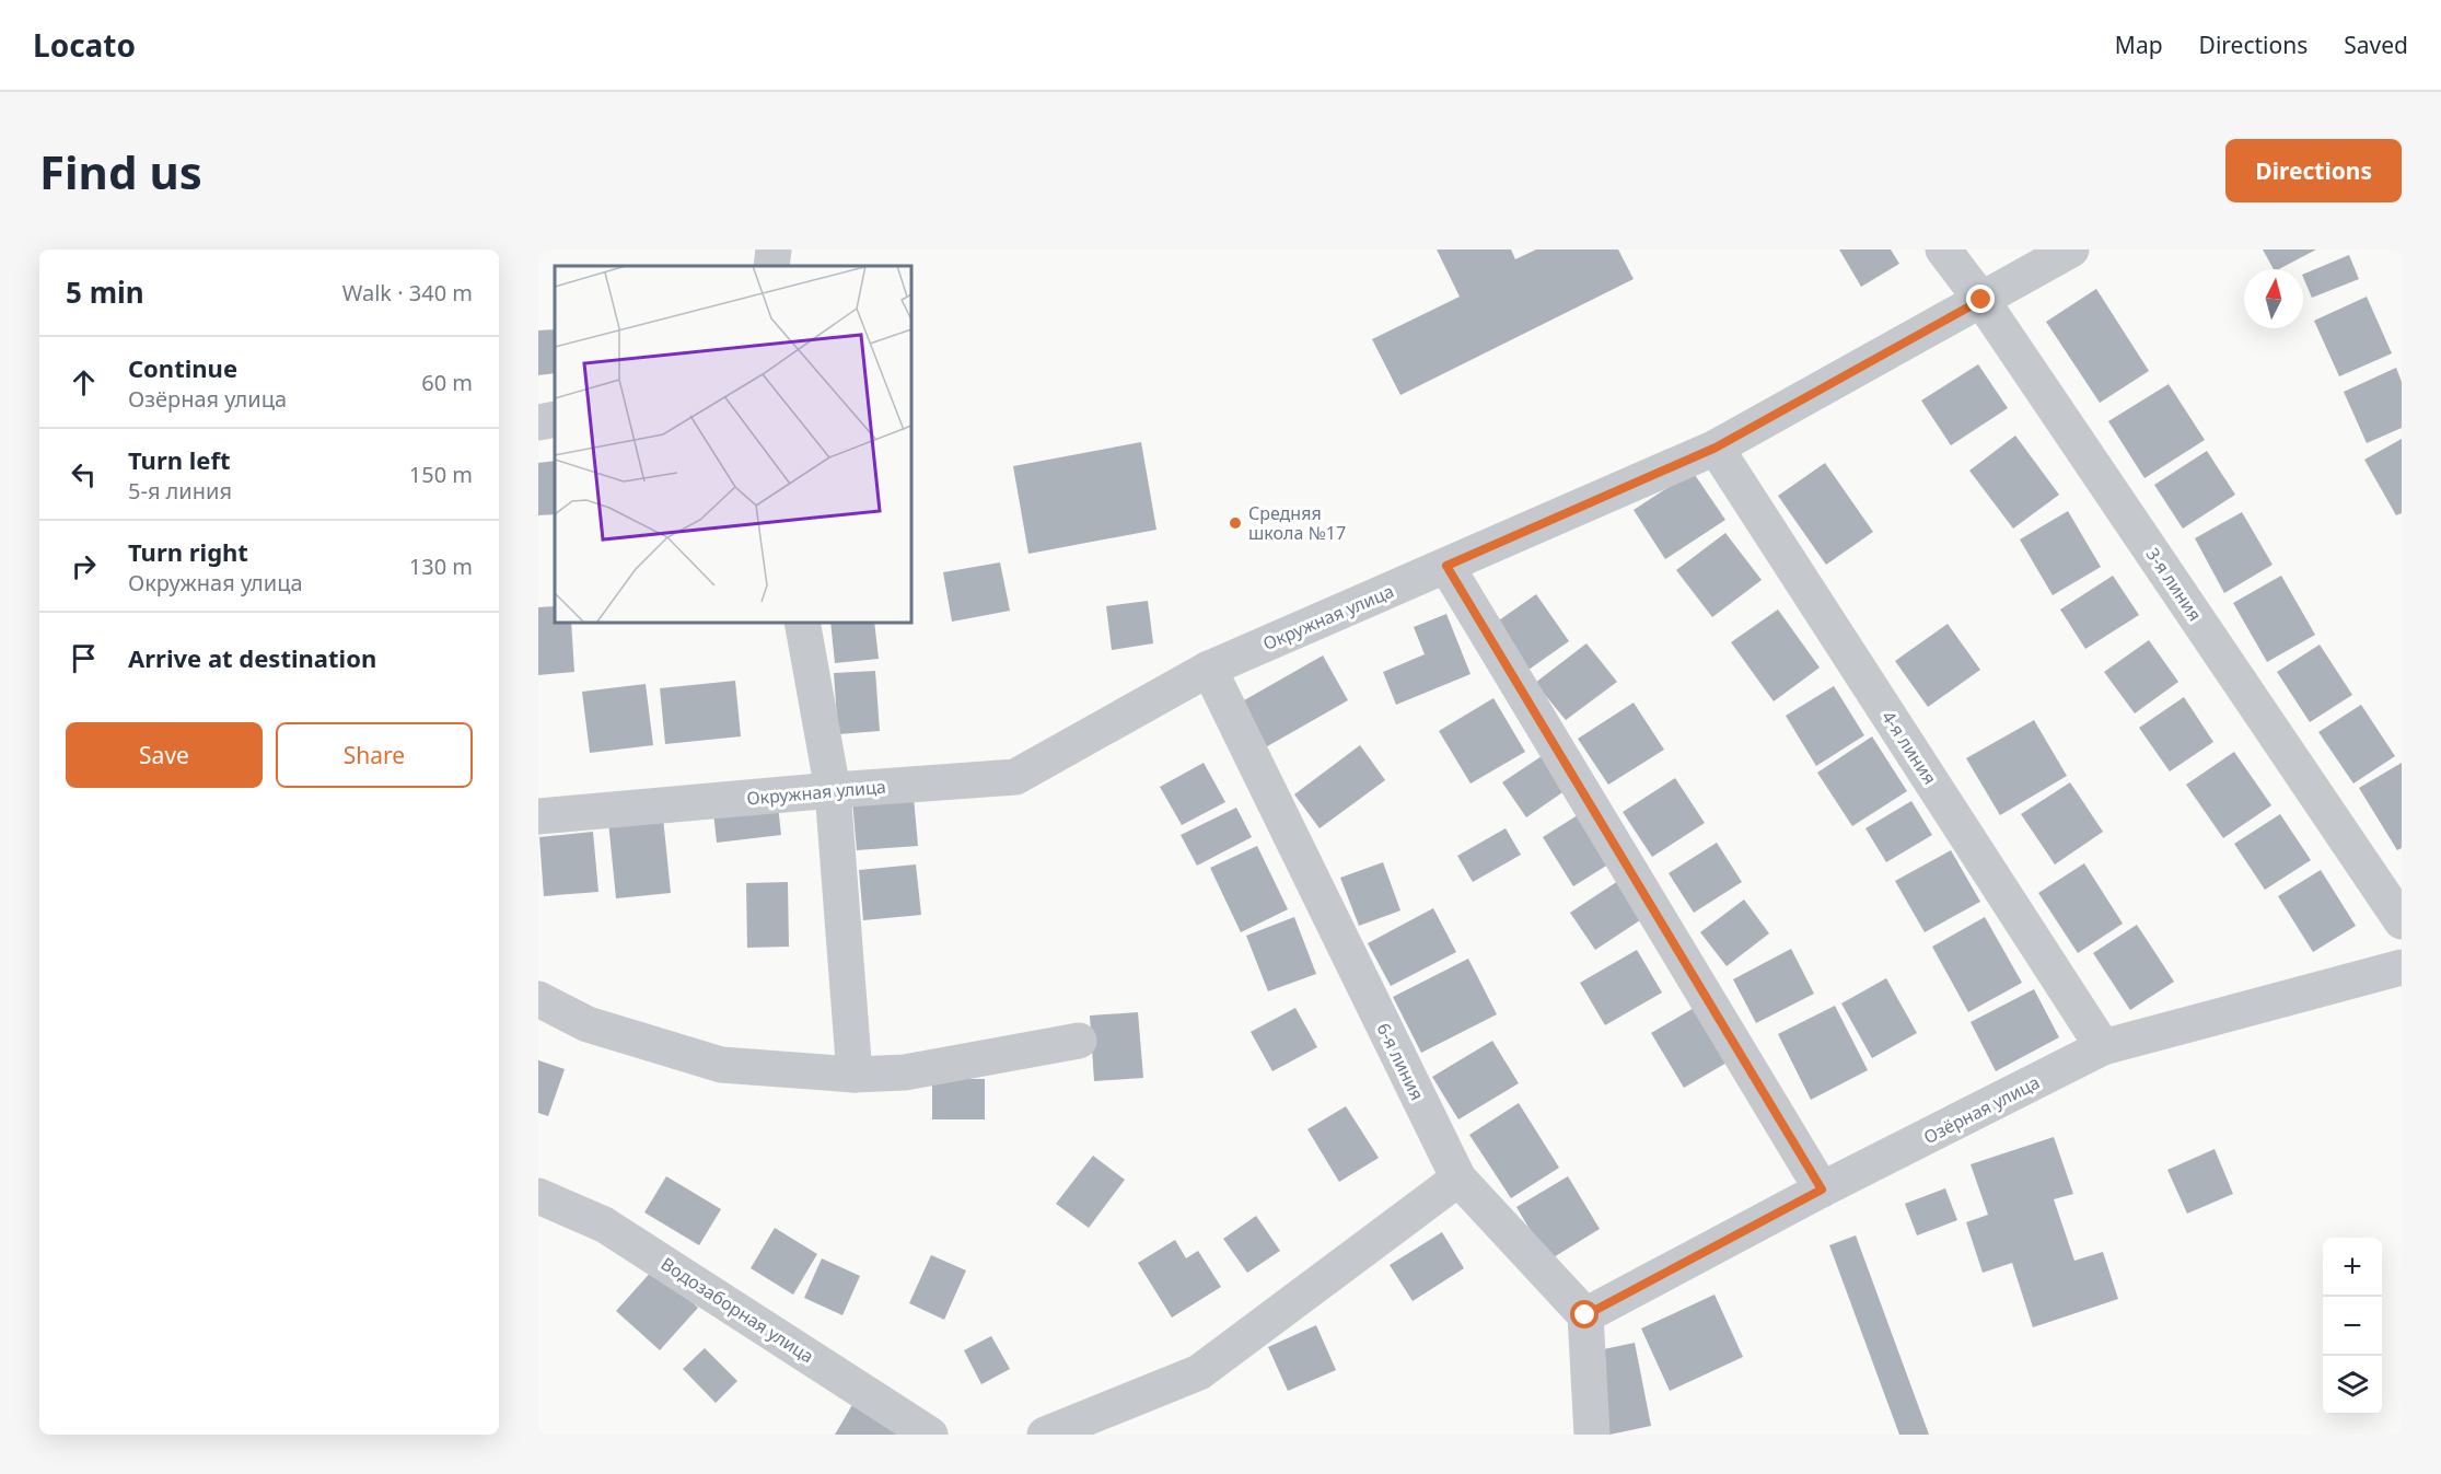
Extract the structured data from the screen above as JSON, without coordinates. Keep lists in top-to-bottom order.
{
  "streets": {
    "street": [
      "3-я линия",
      "Окружная улица",
      "4-я линия",
      "6-я линия",
      "Озёрная улица",
      "Водозаборная улица"
    ]
  },
  "crossings": [
    ["3-я линия", "Окружная улица"],
    ["Окружная улица", "4-я линия"],
    ["Окружная улица", "6-я линия"],
    ["4-я линия", "Озёрная улица"],
    ["6-я линия", "Озёрная улица"]
  ],
  "places": ["Средняя школа №17"],
  "north": "top",
  "page": {
    "header": "Locato",
    "nav": ["Map", "Directions", "Saved"],
    "buttons": [
      "Directions",
      ["Save", "Share"]
    ],
    "title": "Find us",
    "heading": ["5 min", "Walk · 340 m"],
    "list": [
      ["Continue", "Озёрная улица", "60 m"],
      ["Turn left", "5-я линия", "150 m"],
      ["Turn right", "Окружная улица", "130 m"],
      "Arrive at destination"
    ],
    "map_buttons": ["+", "−"]
  }
}
